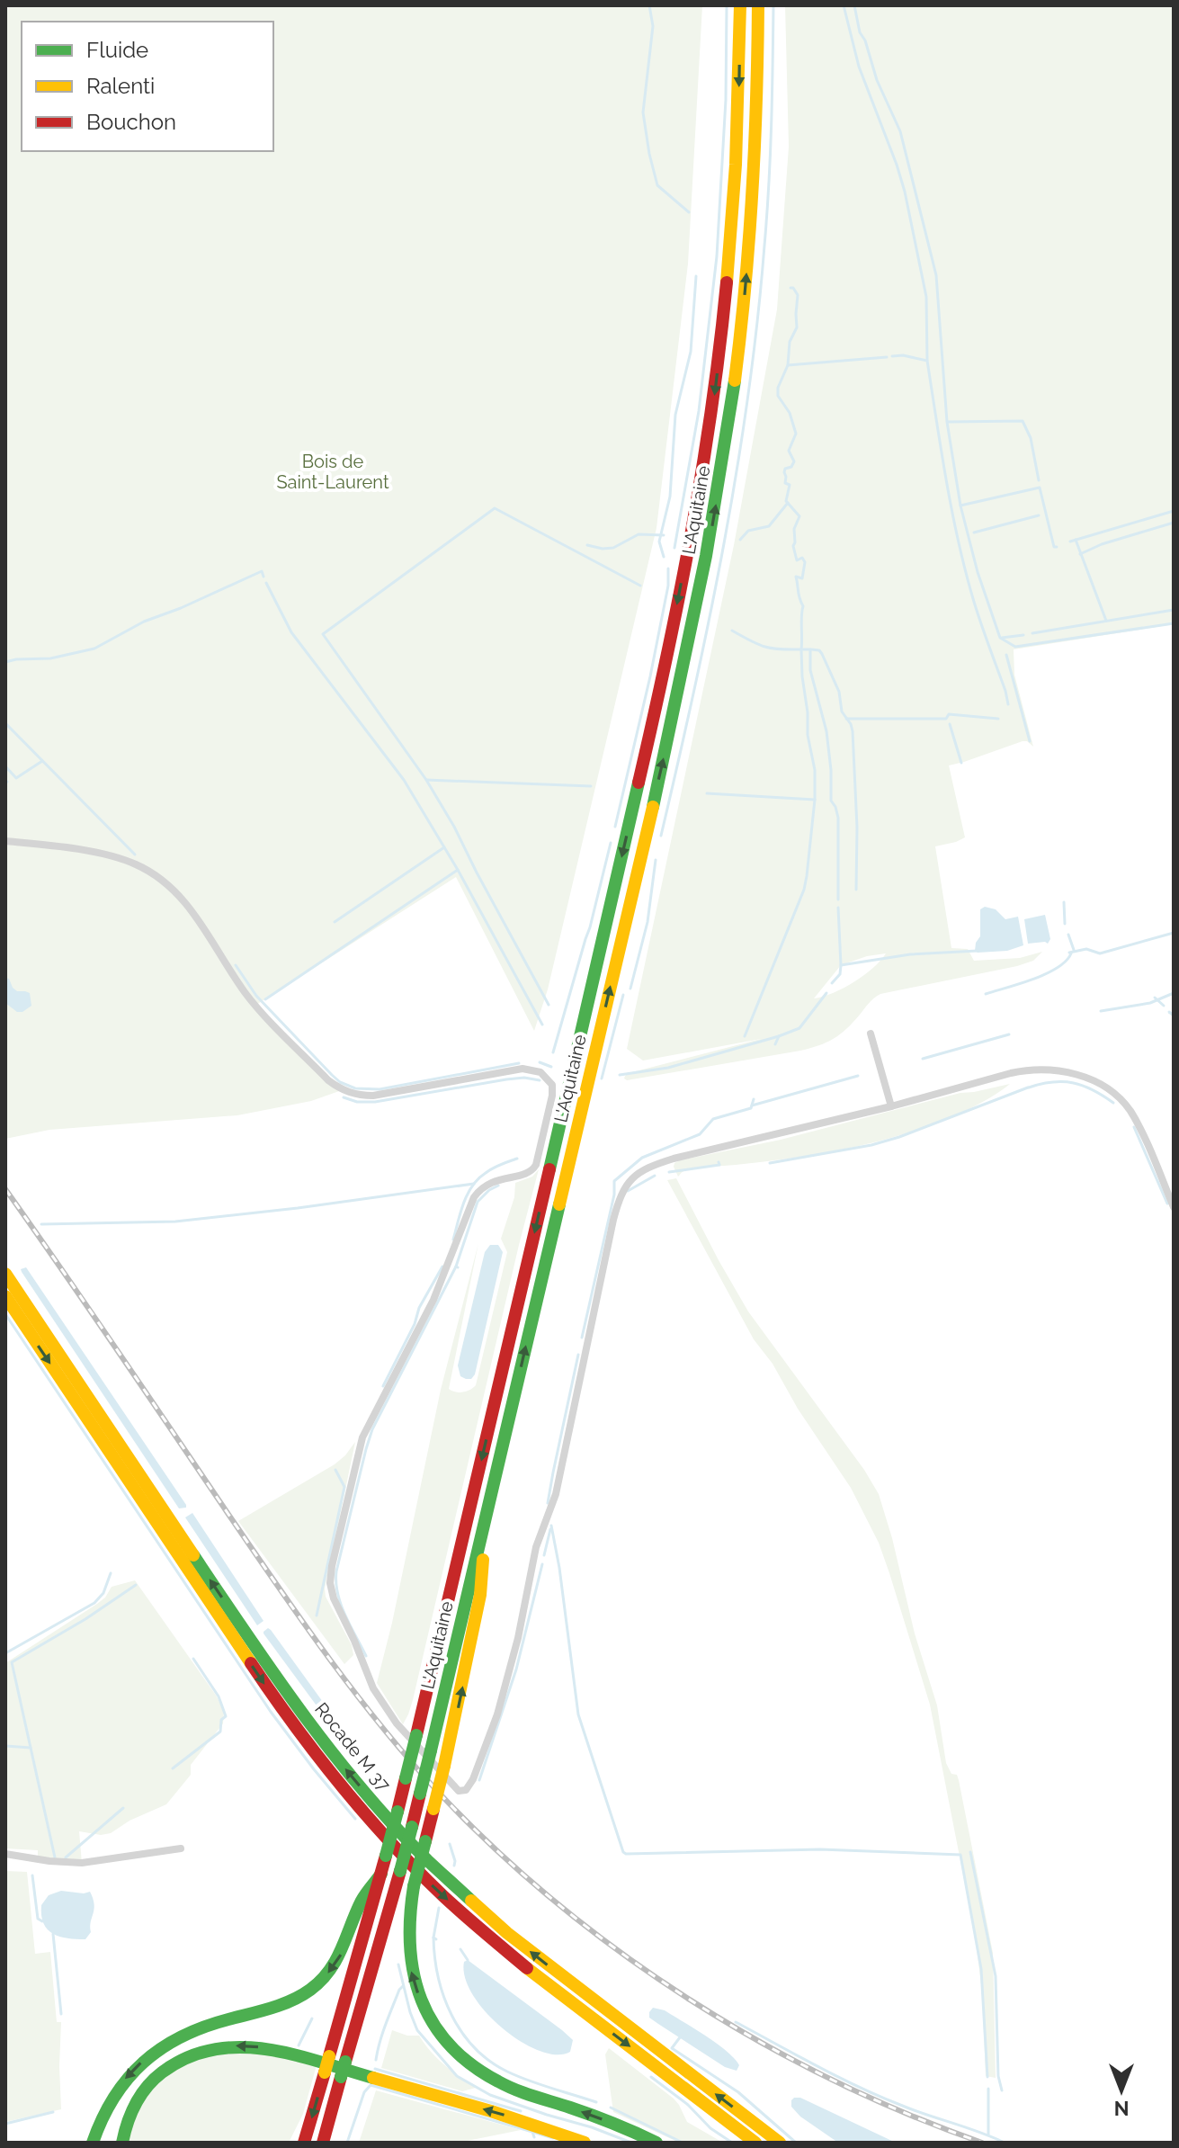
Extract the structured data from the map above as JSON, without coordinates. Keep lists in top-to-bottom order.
{
  "streets": {
    "highway": ["L'Aquitaine", "Rocade M 37"]
  },
  "parks": ["Bois de Saint-Laurent"],
  "legend": ["Fluide", "Ralenti", "Bouchon"],
  "north": "bottom"
}
